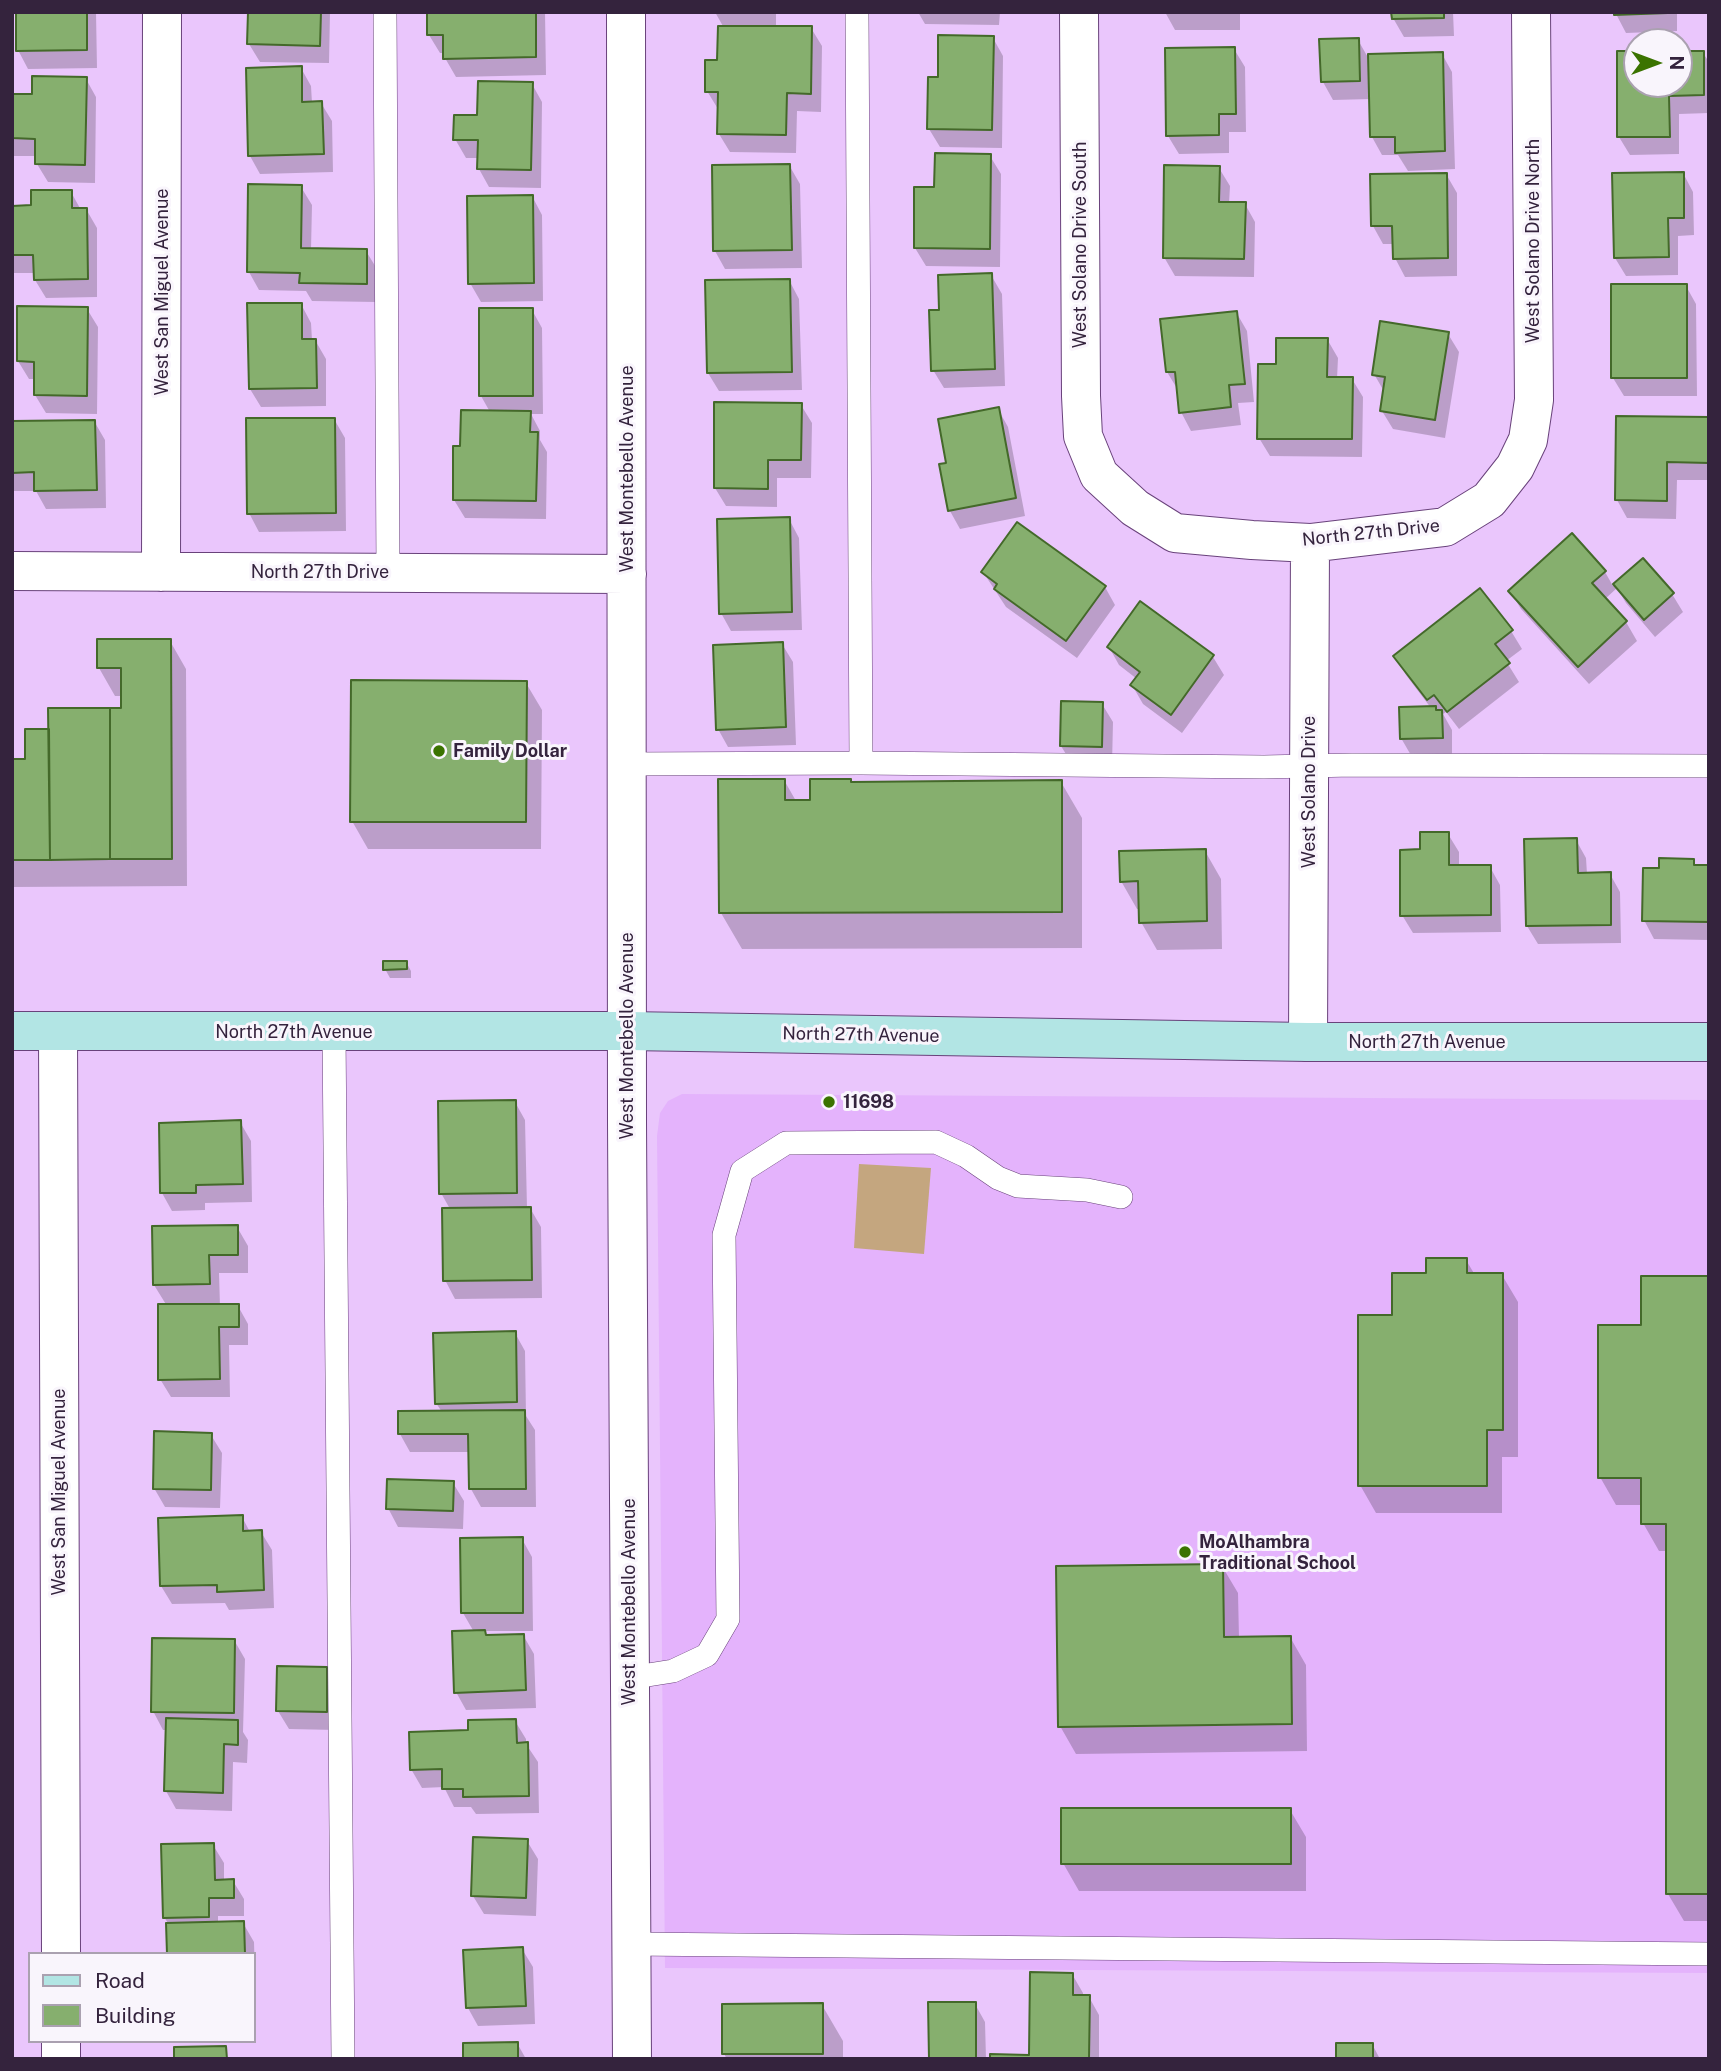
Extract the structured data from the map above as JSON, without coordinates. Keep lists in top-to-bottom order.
{
  "streets": {
    "main road": ["North 27th Avenue"],
    "street": [
      "West Solano Drive North",
      "West Solano Drive South",
      "West San Miguel Avenue",
      "West Montebello Avenue",
      "North 27th Drive",
      "West Solano Drive"
    ]
  },
  "crossings": [
    ["West Solano Drive North", "North 27th Drive"],
    ["West Solano Drive South", "North 27th Drive"],
    ["West San Miguel Avenue", "North 27th Drive"],
    ["West San Miguel Avenue", "North 27th Avenue"],
    ["West Montebello Avenue", "North 27th Drive"],
    ["West Montebello Avenue", "North 27th Avenue"],
    ["North 27th Drive", "West Solano Drive"],
    ["West Solano Drive", "North 27th Avenue"]
  ],
  "places": ["Family Dollar", "11698", "MoAlhambra Traditional School"],
  "legend": ["Road", "Building"],
  "north": "right"
}
